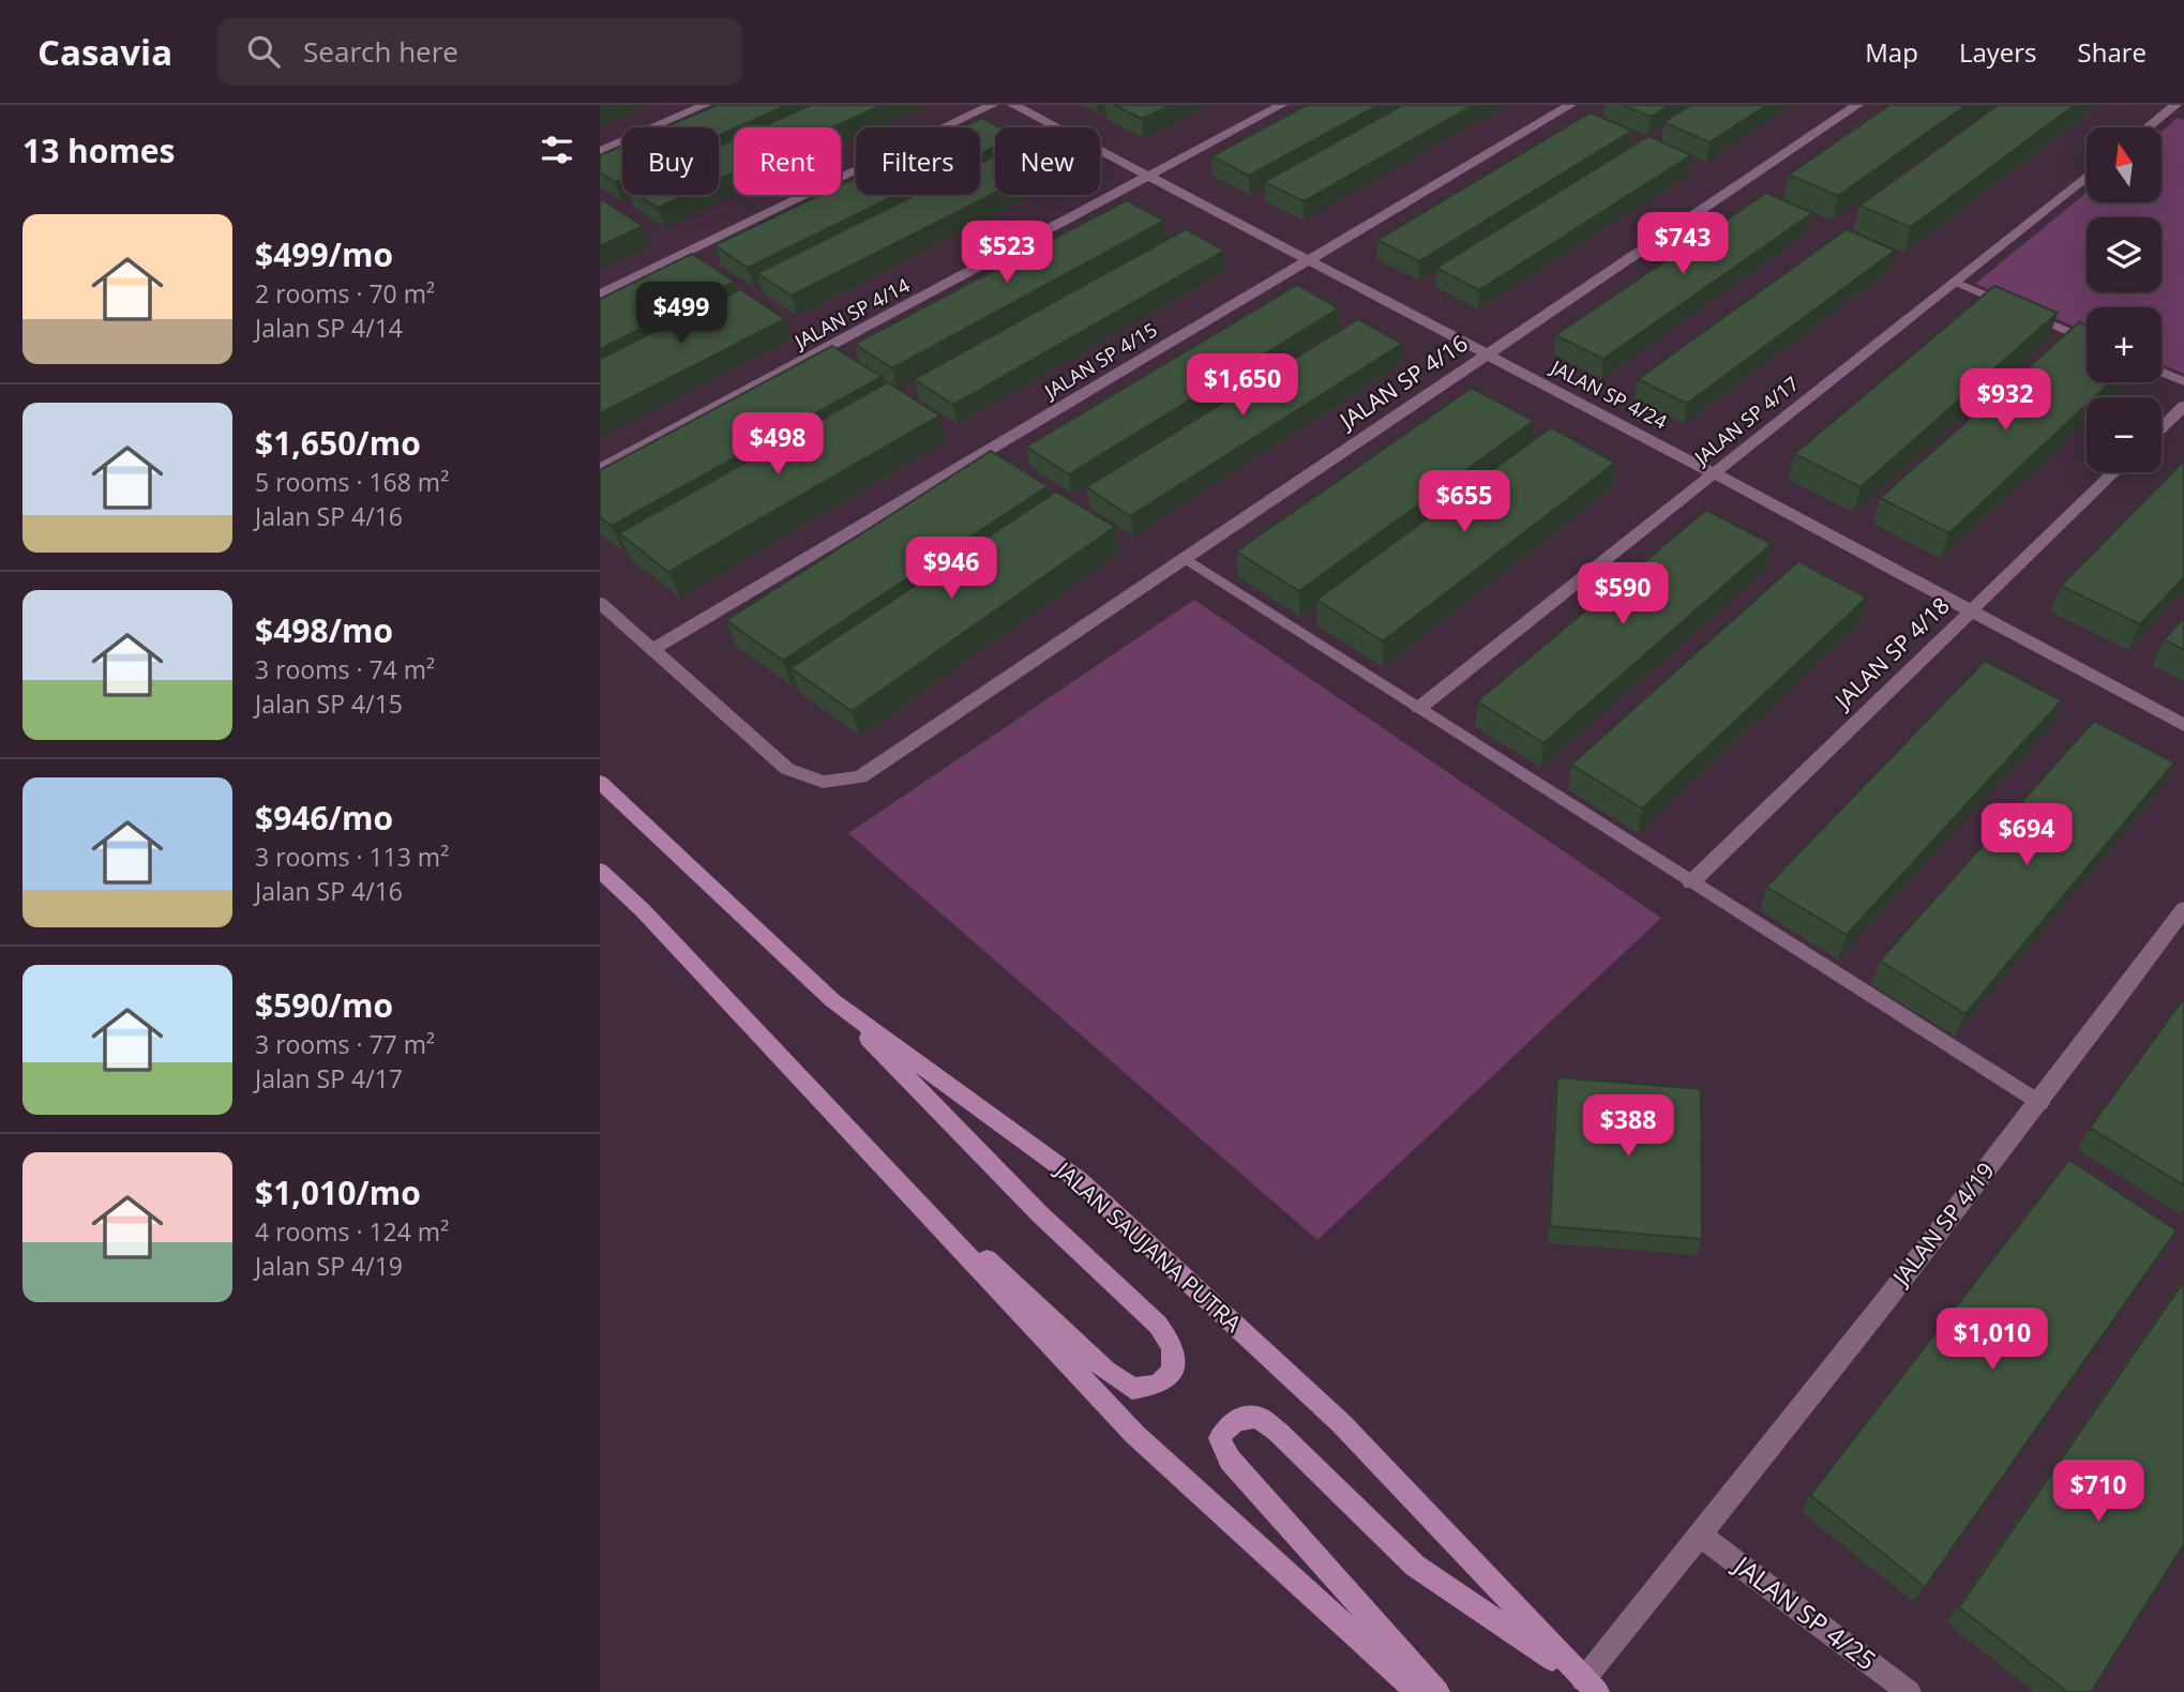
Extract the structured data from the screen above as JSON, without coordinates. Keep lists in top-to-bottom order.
{
  "streets": {
    "main road": ["JALAN SAUJANA PUTRA"],
    "street": [
      "JALAN SP 4/14",
      "JALAN SP 4/15",
      "JALAN SP 4/16",
      "JALAN SP 4/24",
      "JALAN SP 4/17",
      "JALAN SP 4/18",
      "JALAN SP 4/19",
      "JALAN SP 4/25"
    ]
  },
  "crossings": [
    ["JALAN SP 4/14", "JALAN SP 4/24"],
    ["JALAN SP 4/15", "JALAN SP 4/16"],
    ["JALAN SP 4/15", "JALAN SP 4/24"],
    ["JALAN SP 4/16", "JALAN SP 4/24"],
    ["JALAN SP 4/24", "JALAN SP 4/17"],
    ["JALAN SP 4/24", "JALAN SP 4/18"],
    ["JALAN SP 4/19", "JALAN SAUJANA PUTRA"],
    ["JALAN SP 4/19", "JALAN SP 4/25"]
  ],
  "north": "top",
  "page": {
    "header": "Casavia",
    "search": "Search here",
    "nav": ["Map", "Layers", "Share"],
    "heading": "13 homes",
    "map_buttons": ["+", "−"],
    "chip": [
      "Buy",
      "Rent",
      "Filters",
      "New"
    ],
    "list": [
      {
        "name": "$499/mo",
        "note": "2 rooms · 70 m² · Jalan SP 4/14"
      },
      {
        "name": "$1,650/mo",
        "note": "5 rooms · 168 m² · Jalan SP 4/16"
      },
      {
        "name": "$498/mo",
        "note": "3 rooms · 74 m² · Jalan SP 4/15"
      },
      {
        "name": "$946/mo",
        "note": "3 rooms · 113 m² · Jalan SP 4/16"
      },
      {
        "name": "$590/mo",
        "note": "3 rooms · 77 m² · Jalan SP 4/17"
      },
      {
        "name": "$1,010/mo",
        "note": "4 rooms · 124 m² · Jalan SP 4/19"
      }
    ],
    "price": [
      "$743",
      "$523",
      "$499",
      "$1,650",
      "$932",
      "$498",
      "$655",
      "$946",
      "$590",
      "$694",
      "$388",
      "$1,010",
      "$710"
    ]
  }
}
